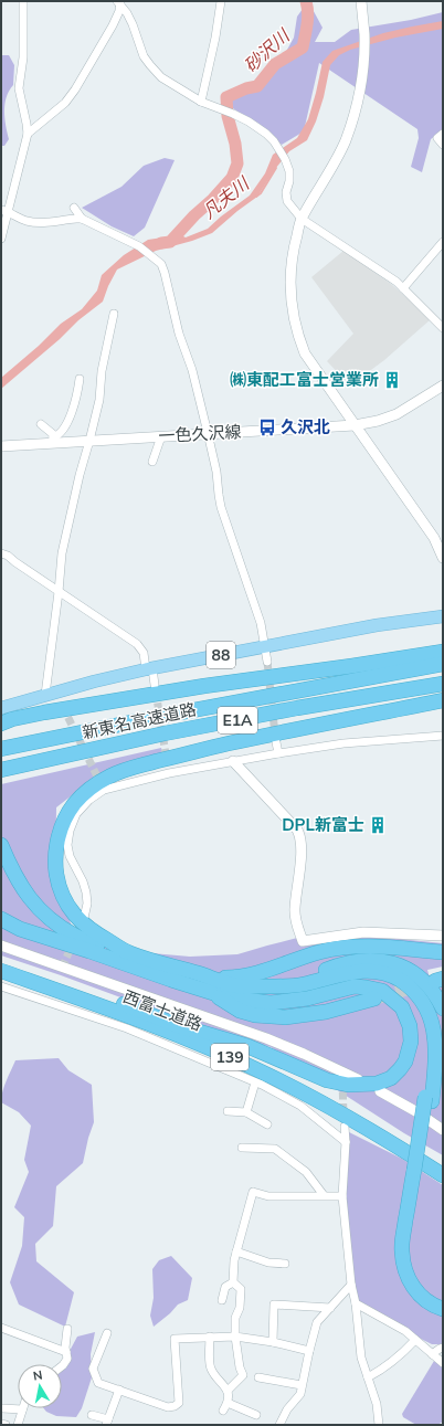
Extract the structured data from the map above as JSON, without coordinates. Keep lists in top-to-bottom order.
{
  "streets": {
    "highway": [
      "E1A",
      "新東名高速道路",
      "西富士道路",
      "139"
    ],
    "main road": ["88"],
    "street": ["一色久沢線"]
  },
  "water": ["砂沢川", "凡夫川"],
  "places": {
    "building": ["㈱東配工富士営業所", "DPL新富士"],
    "bus stop": ["久沢北"]
  },
  "north": "top"
}
